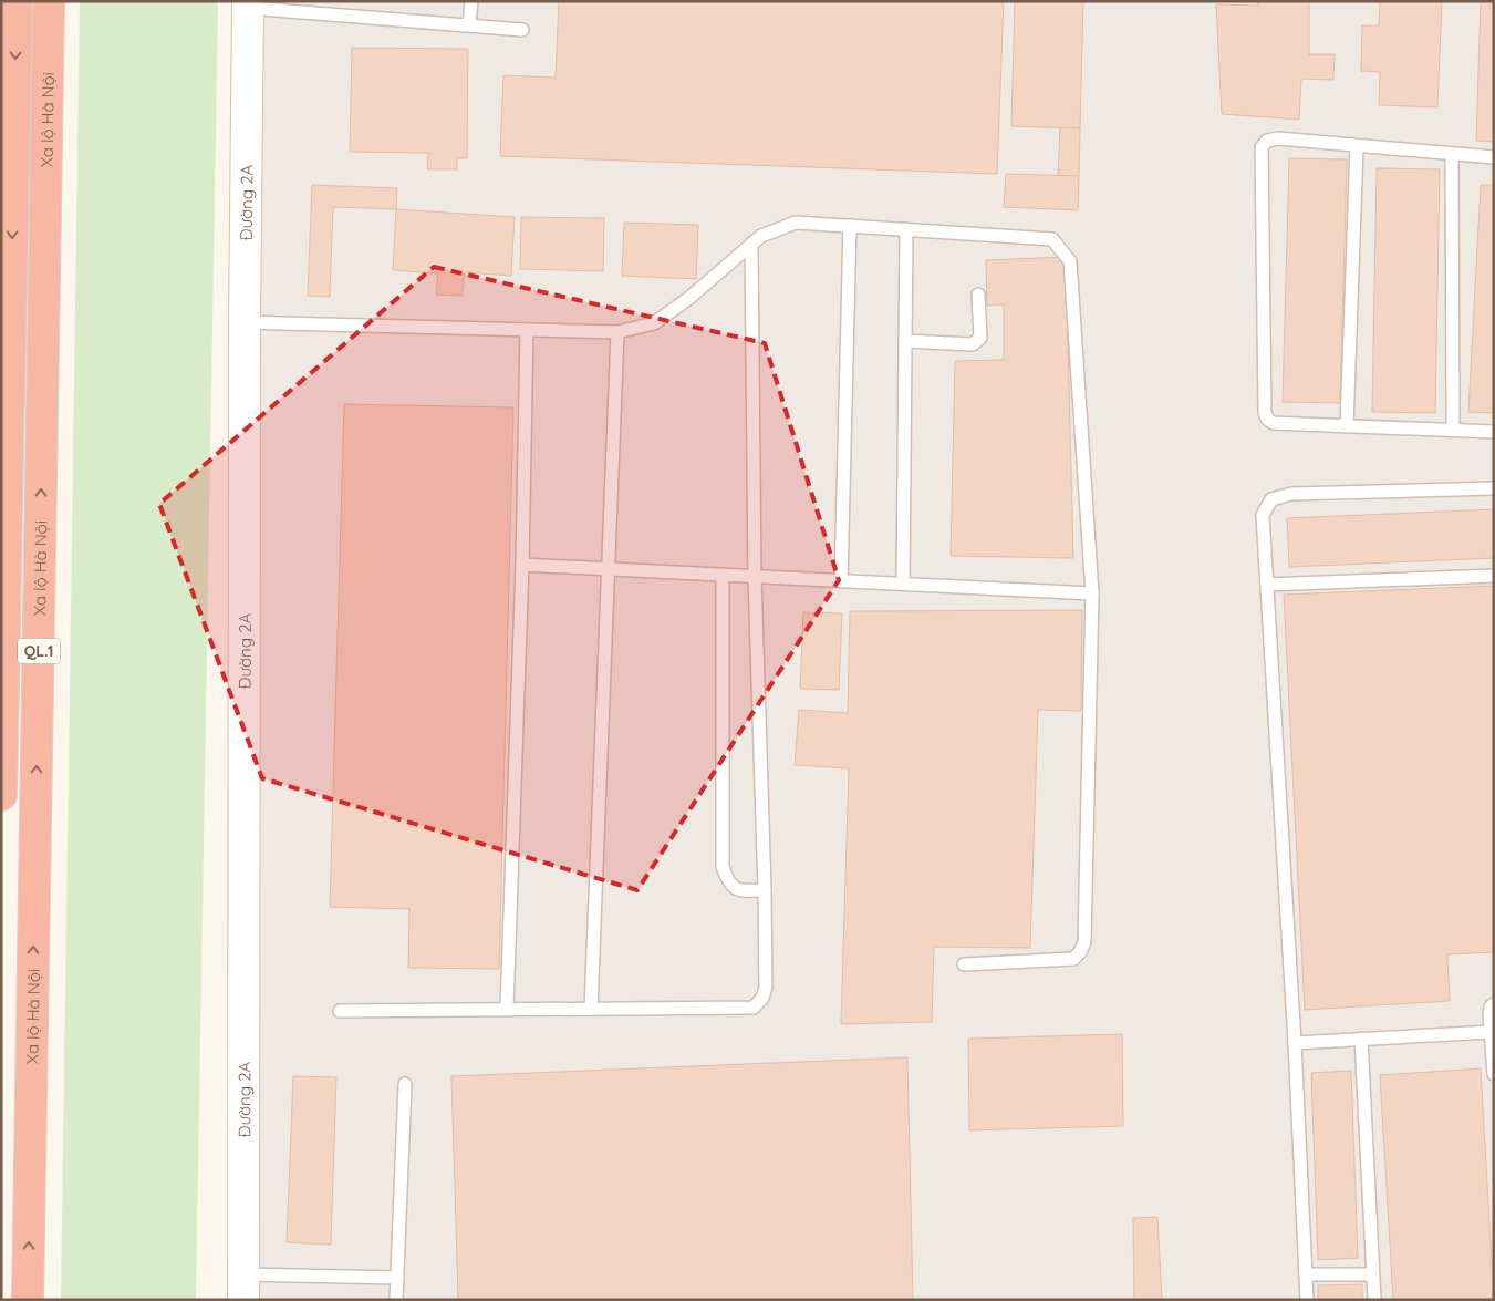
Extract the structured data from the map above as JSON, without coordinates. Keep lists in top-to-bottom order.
{
  "streets": {
    "highway": ["Xa lộ Hà Nội", "QL.1"],
    "street": ["Đường 2A"]
  }
}
